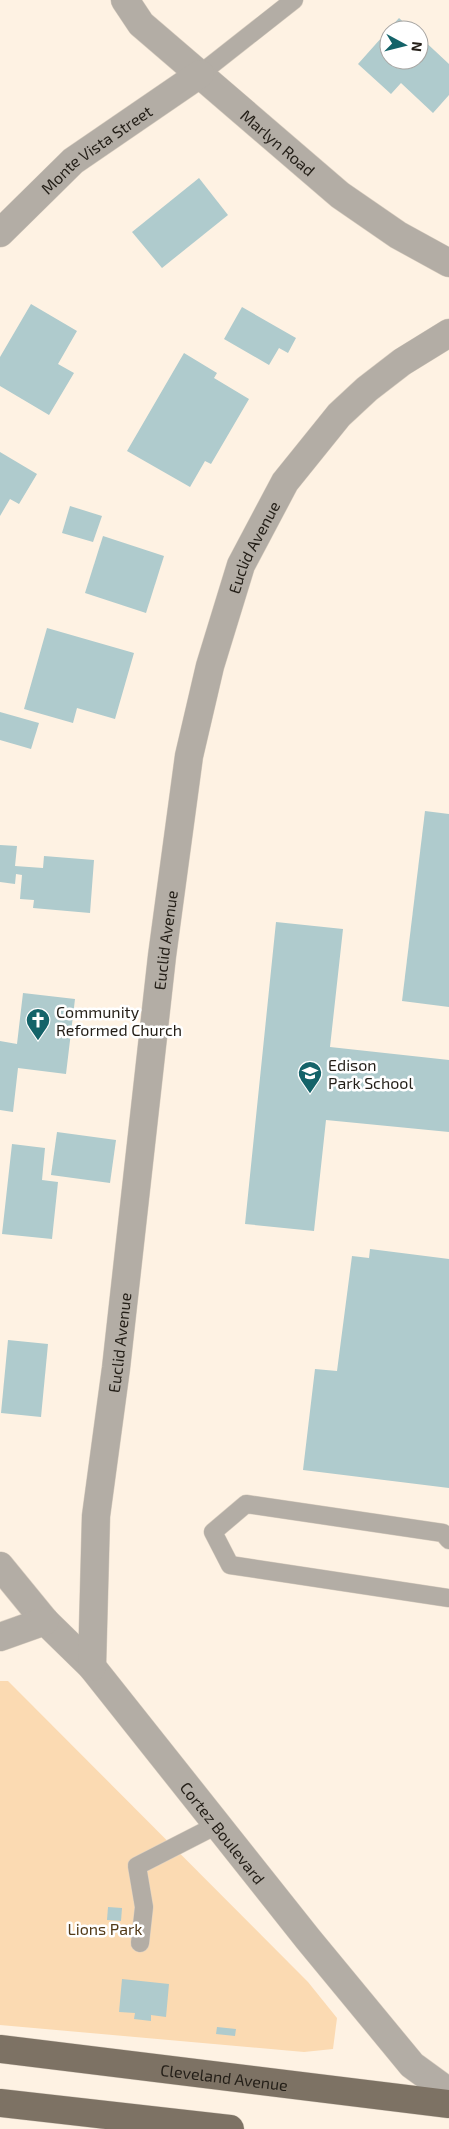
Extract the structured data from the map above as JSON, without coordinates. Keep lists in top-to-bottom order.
{
  "streets": {
    "main road": ["Cleveland Avenue"],
    "street": [
      "Marlyn Road",
      "Monte Vista Street",
      "Euclid Avenue",
      "Cortez Boulevard"
    ]
  },
  "crossings": [
    ["Marlyn Road", "Monte Vista Street"],
    ["Euclid Avenue", "Cortez Boulevard"]
  ],
  "parks": ["Lions Park"],
  "places": {
    "church": ["Community Reformed Church"],
    "school or university": ["Edison Park School"]
  },
  "north": "right"
}
